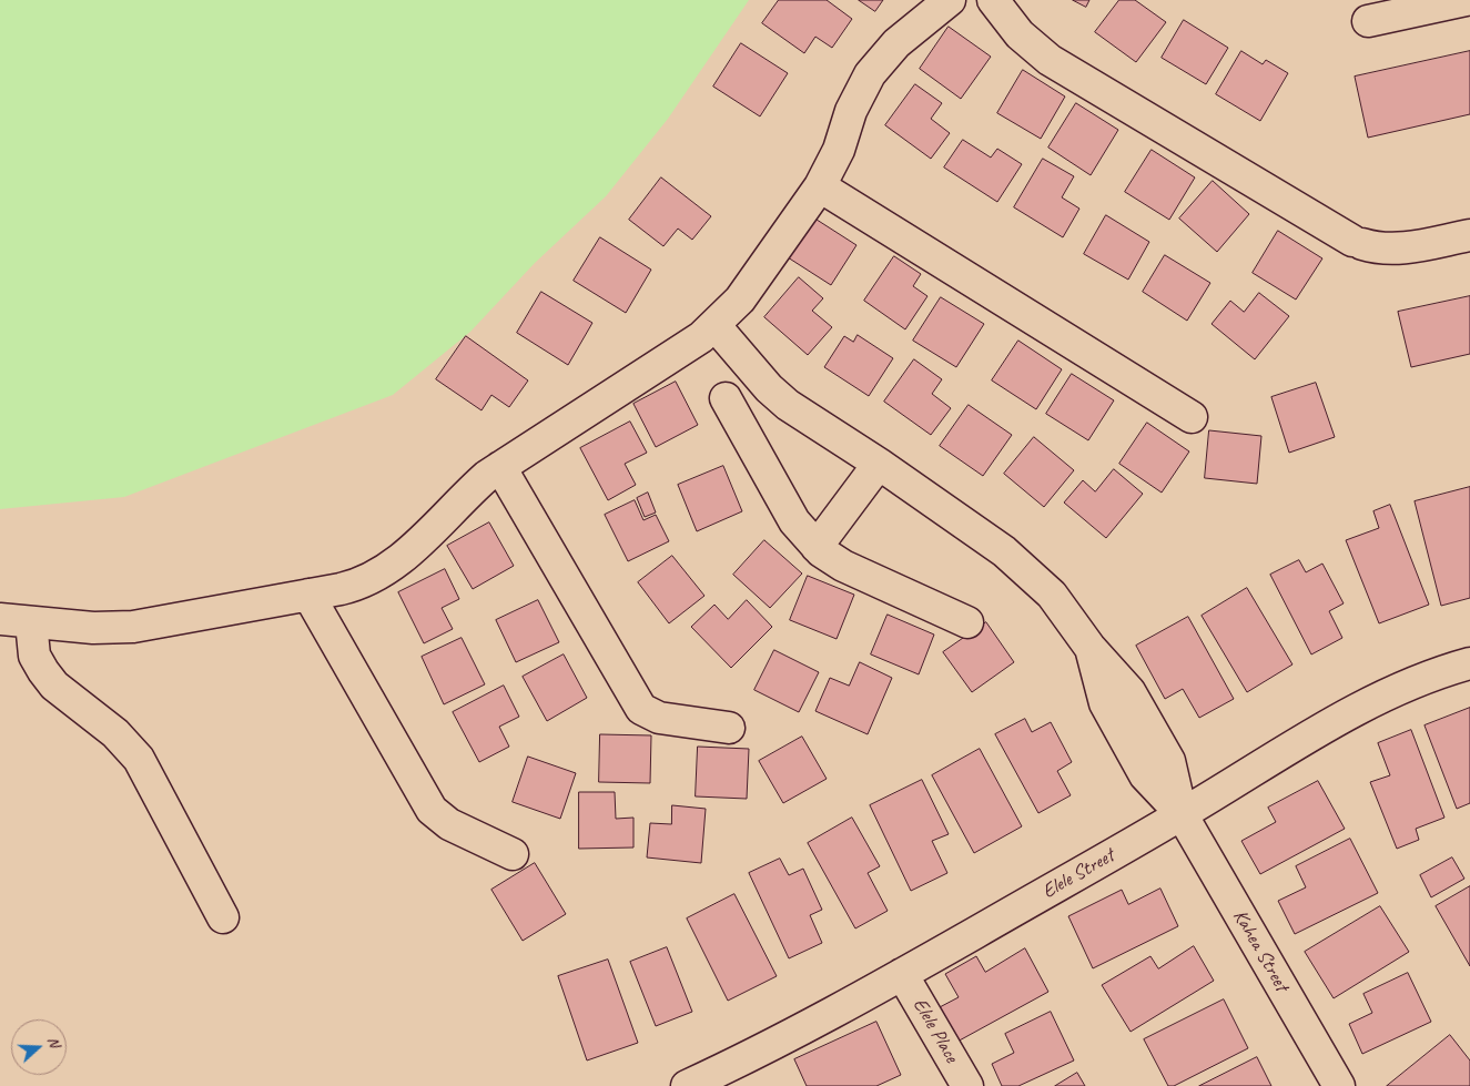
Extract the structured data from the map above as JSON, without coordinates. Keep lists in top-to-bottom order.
{
  "streets": {
    "street": ["Elele Street", "Kahea Street", "Elele Place"]
  },
  "crossings": [
    ["Elele Street", "Kahea Street"],
    ["Elele Street", "Elele Place"]
  ],
  "north": "right"
}
